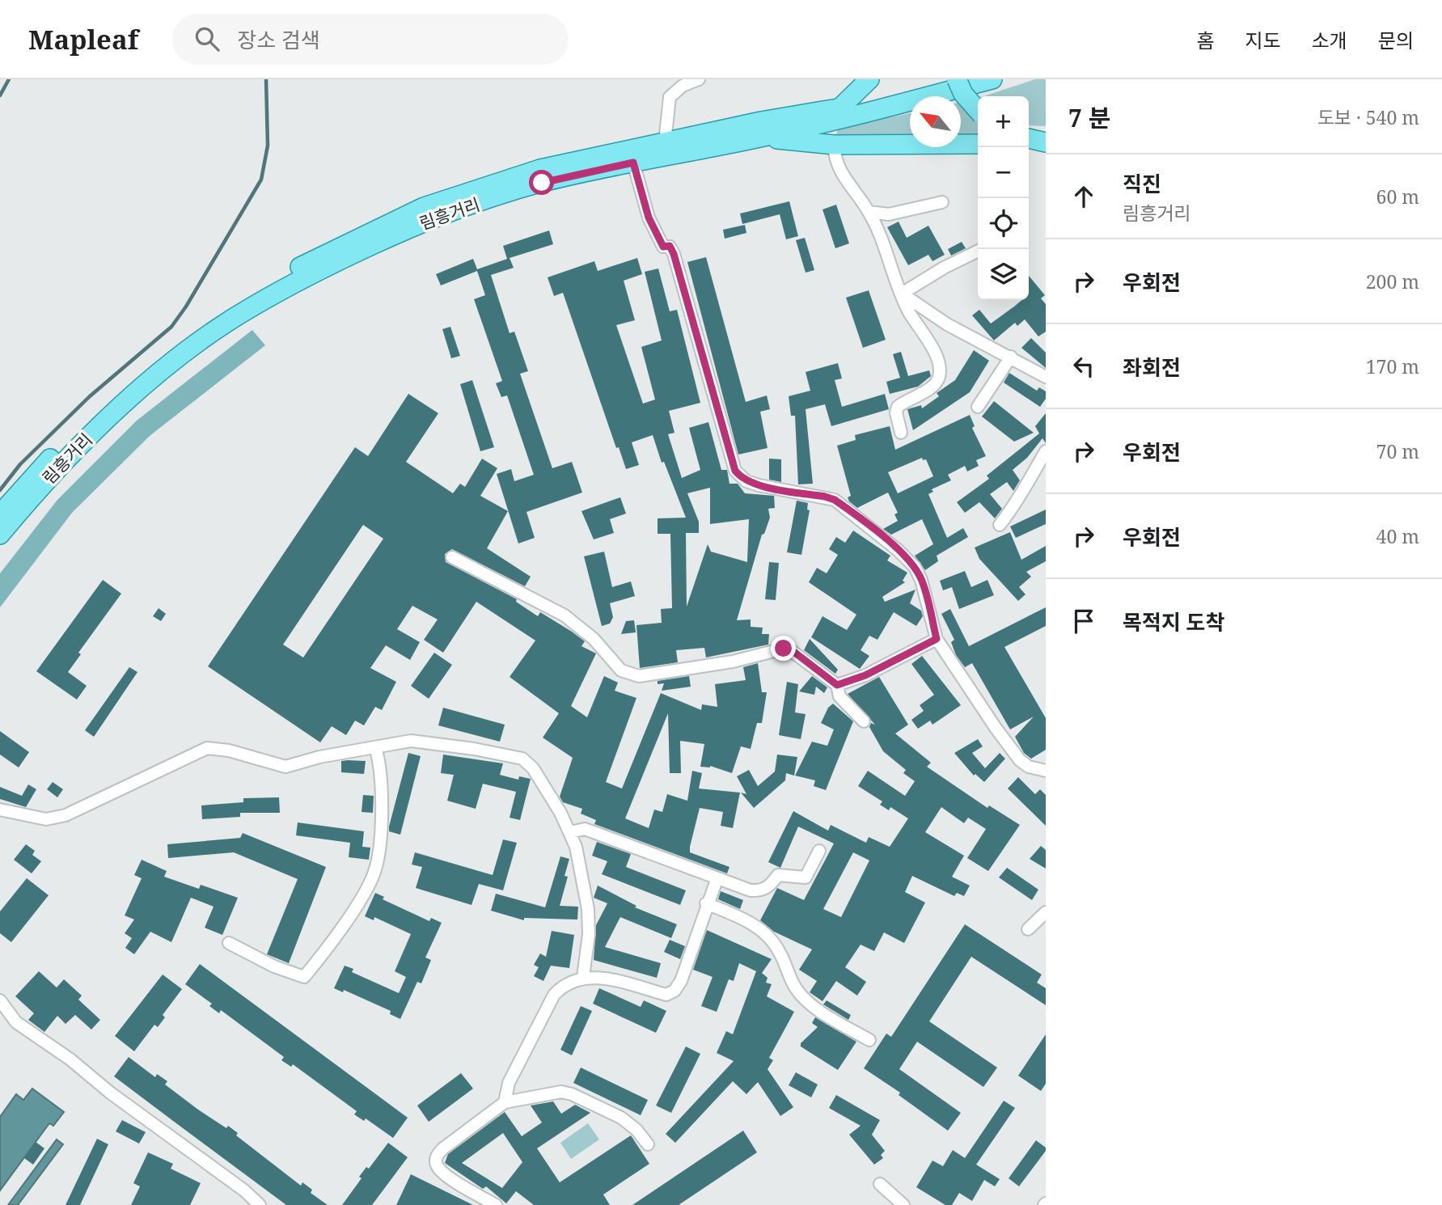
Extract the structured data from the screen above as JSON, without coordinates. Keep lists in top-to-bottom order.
{
  "streets": {
    "main road": ["림흥거리"]
  },
  "north": "top left",
  "page": {
    "header": "Mapleaf",
    "search": "장소 검색",
    "nav": [
      "홈",
      "지도",
      "소개",
      "문의"
    ],
    "heading": ["7 분", "도보 · 540 m"],
    "map_buttons": ["+", "−"],
    "list": [
      ["직진", "림흥거리", "60 m"],
      ["우회전", "200 m"],
      ["좌회전", "170 m"],
      ["우회전", "70 m"],
      ["우회전", "40 m"],
      "목적지 도착"
    ]
  }
}
